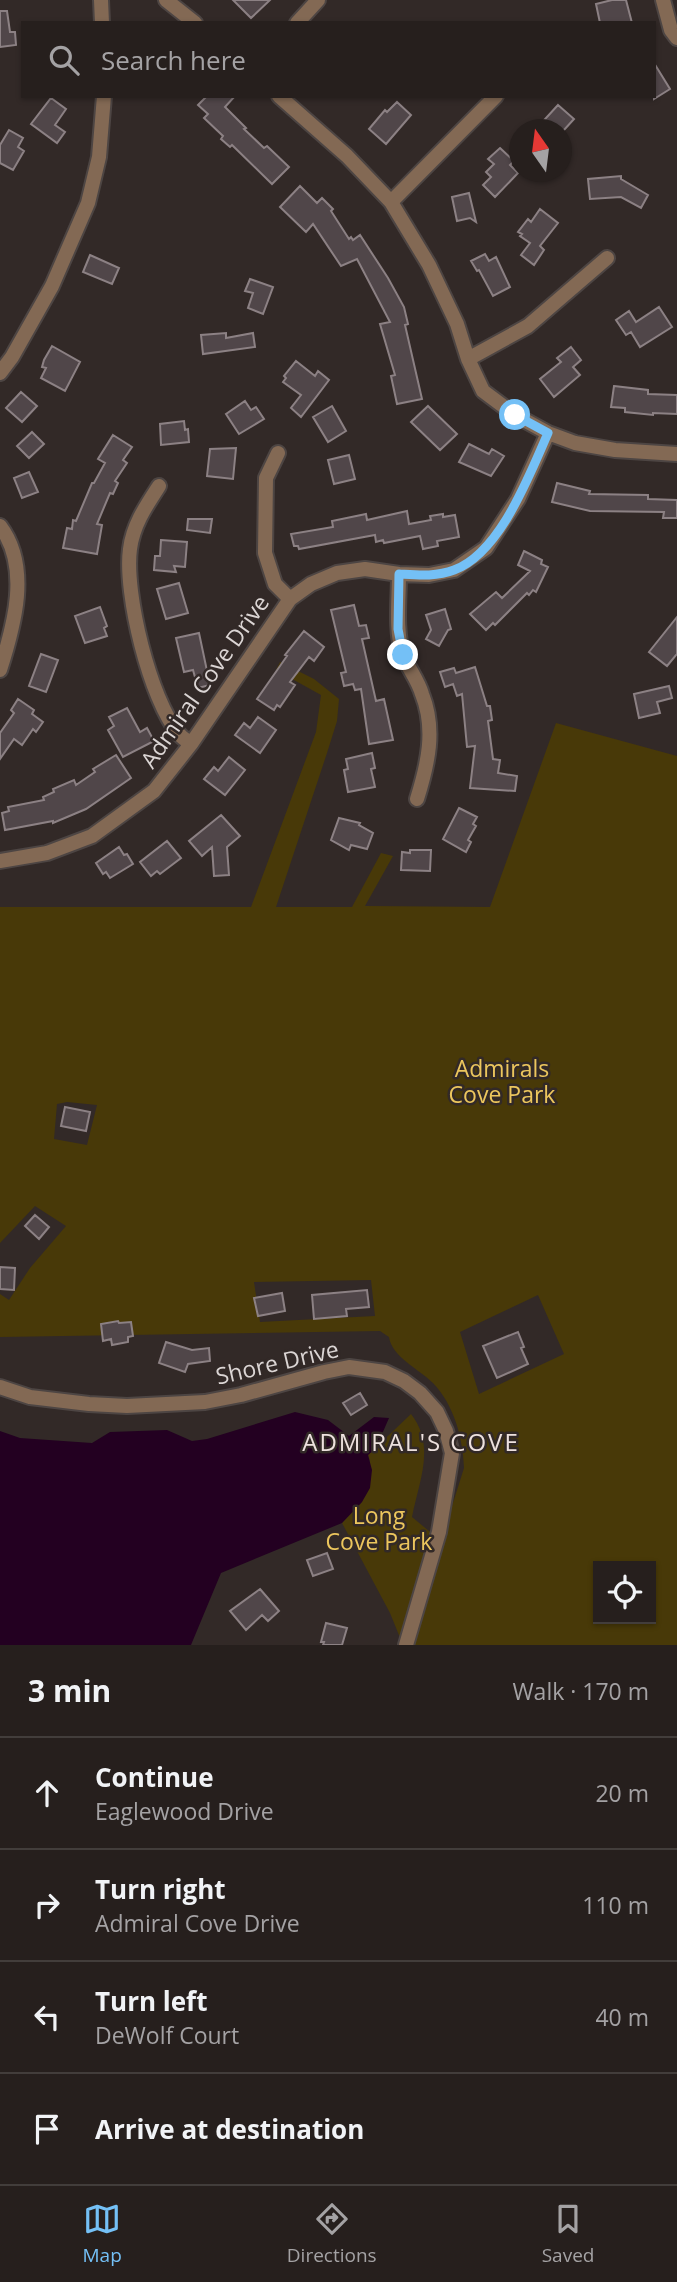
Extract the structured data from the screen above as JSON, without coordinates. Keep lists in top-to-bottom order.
{
  "streets": {
    "street": ["Admiral Cove Drive", "Shore Drive"]
  },
  "districts": ["ADMIRAL'S COVE"],
  "parks": ["Admirals Cove Park", "Long Cove Park"],
  "north": "top",
  "page": {
    "search": "Search here",
    "heading": ["3 min", "Walk · 170 m"],
    "list": [
      ["Continue", "Eaglewood Drive", "20 m"],
      ["Turn right", "Admiral Cove Drive", "110 m"],
      ["Turn left", "DeWolf Court", "40 m"],
      "Arrive at destination"
    ],
    "nav": ["Map", "Directions", "Saved"]
  }
}
